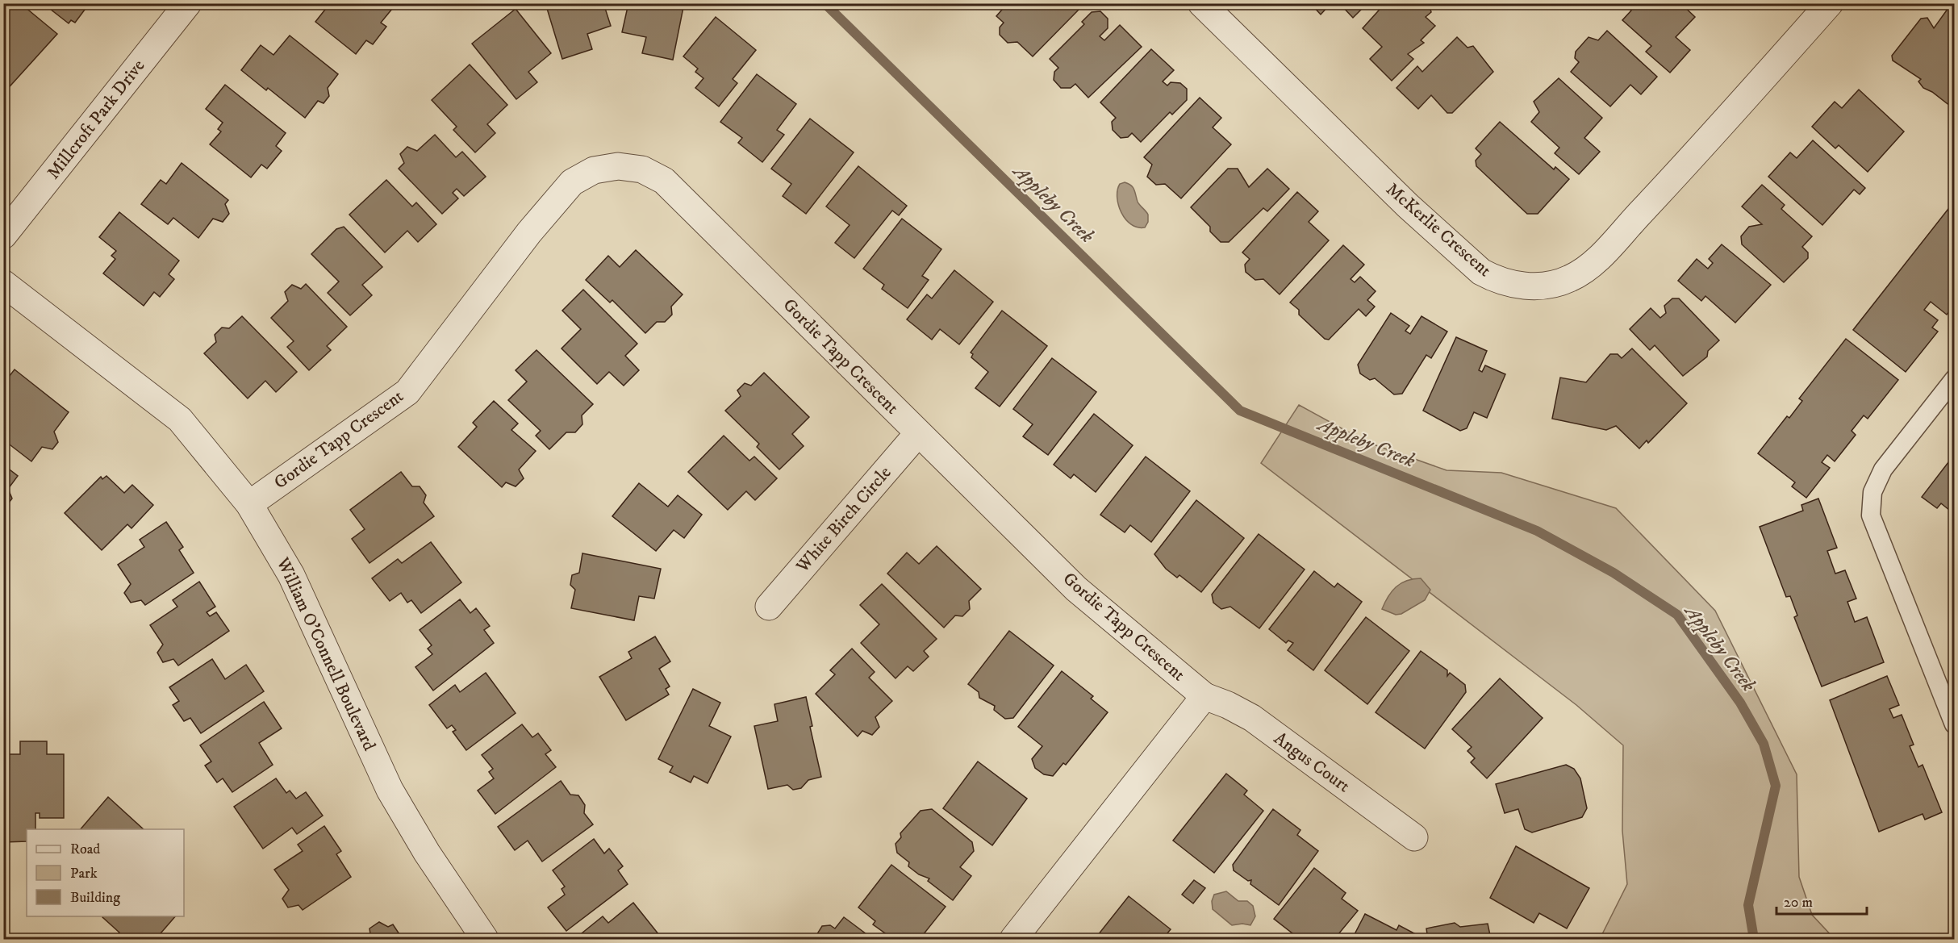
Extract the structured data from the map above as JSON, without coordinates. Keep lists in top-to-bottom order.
{
  "streets": {
    "street": [
      "Millcroft Park Drive",
      "McKerlie Crescent",
      "Gordie Tapp Crescent",
      "White Birch Circle",
      "William O'Connell Boulevard",
      "Angus Court"
    ]
  },
  "crossings": [
    ["Gordie Tapp Crescent", "White Birch Circle"],
    ["Gordie Tapp Crescent", "William O'Connell Boulevard"],
    ["Gordie Tapp Crescent", "Angus Court"]
  ],
  "water": ["Appleby Creek"],
  "legend": ["Road", "Park", "Building"],
  "scale_bar": "20 m"
}
